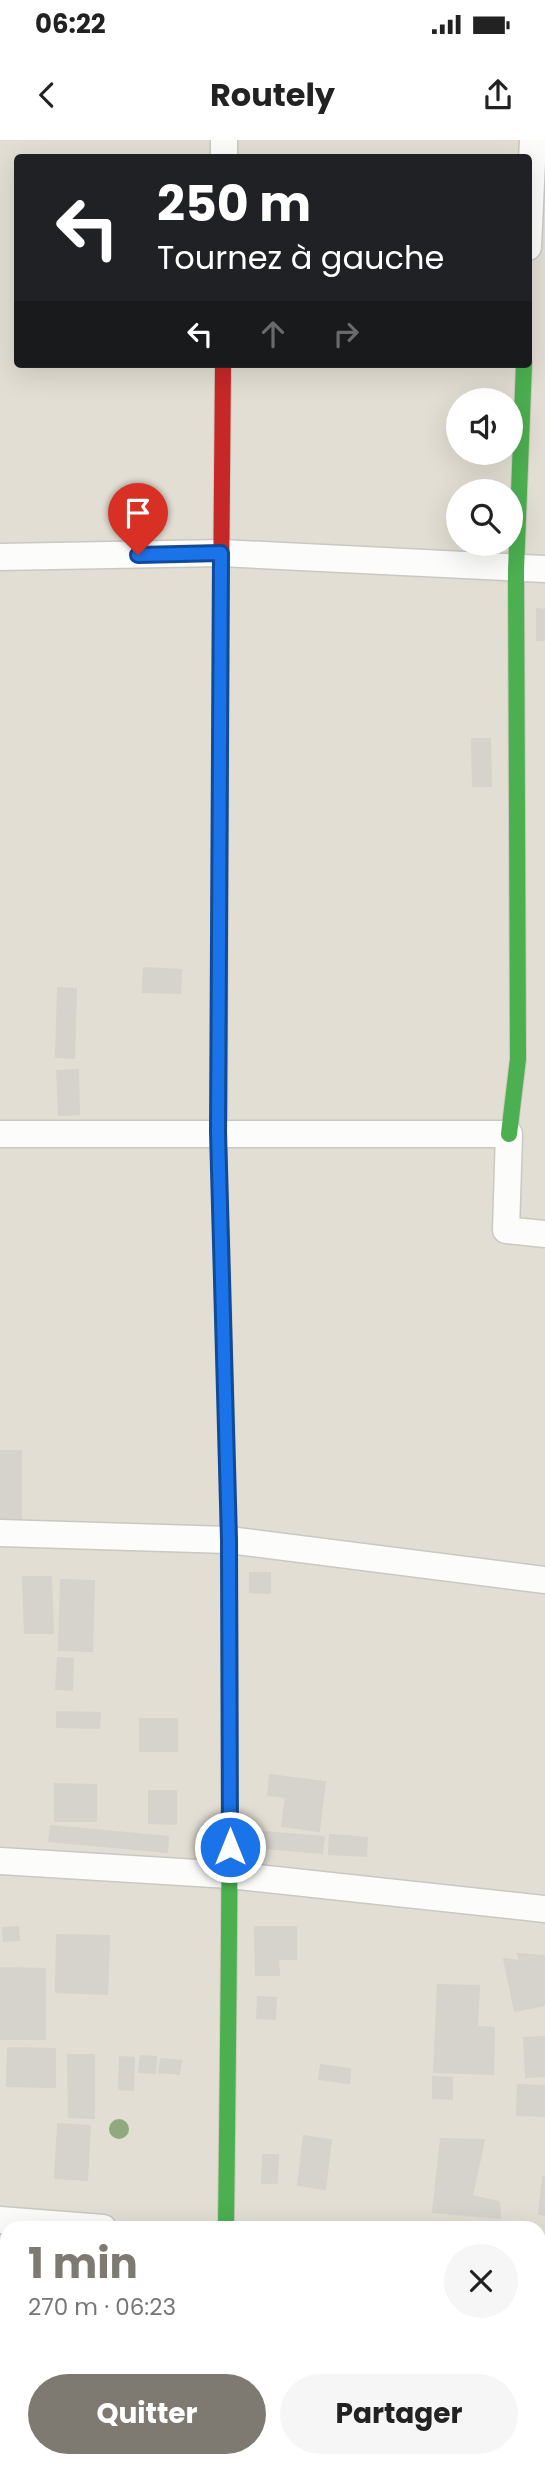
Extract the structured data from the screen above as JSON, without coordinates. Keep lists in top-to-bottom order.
{
  "page": {
    "status": "06:22",
    "header": "Routely",
    "turn": ["250 m", "Tournez à gauche"],
    "heading": ["1 min", "270 m · 06:23"],
    "buttons": ["Quitter", "Partager"]
  }
}
